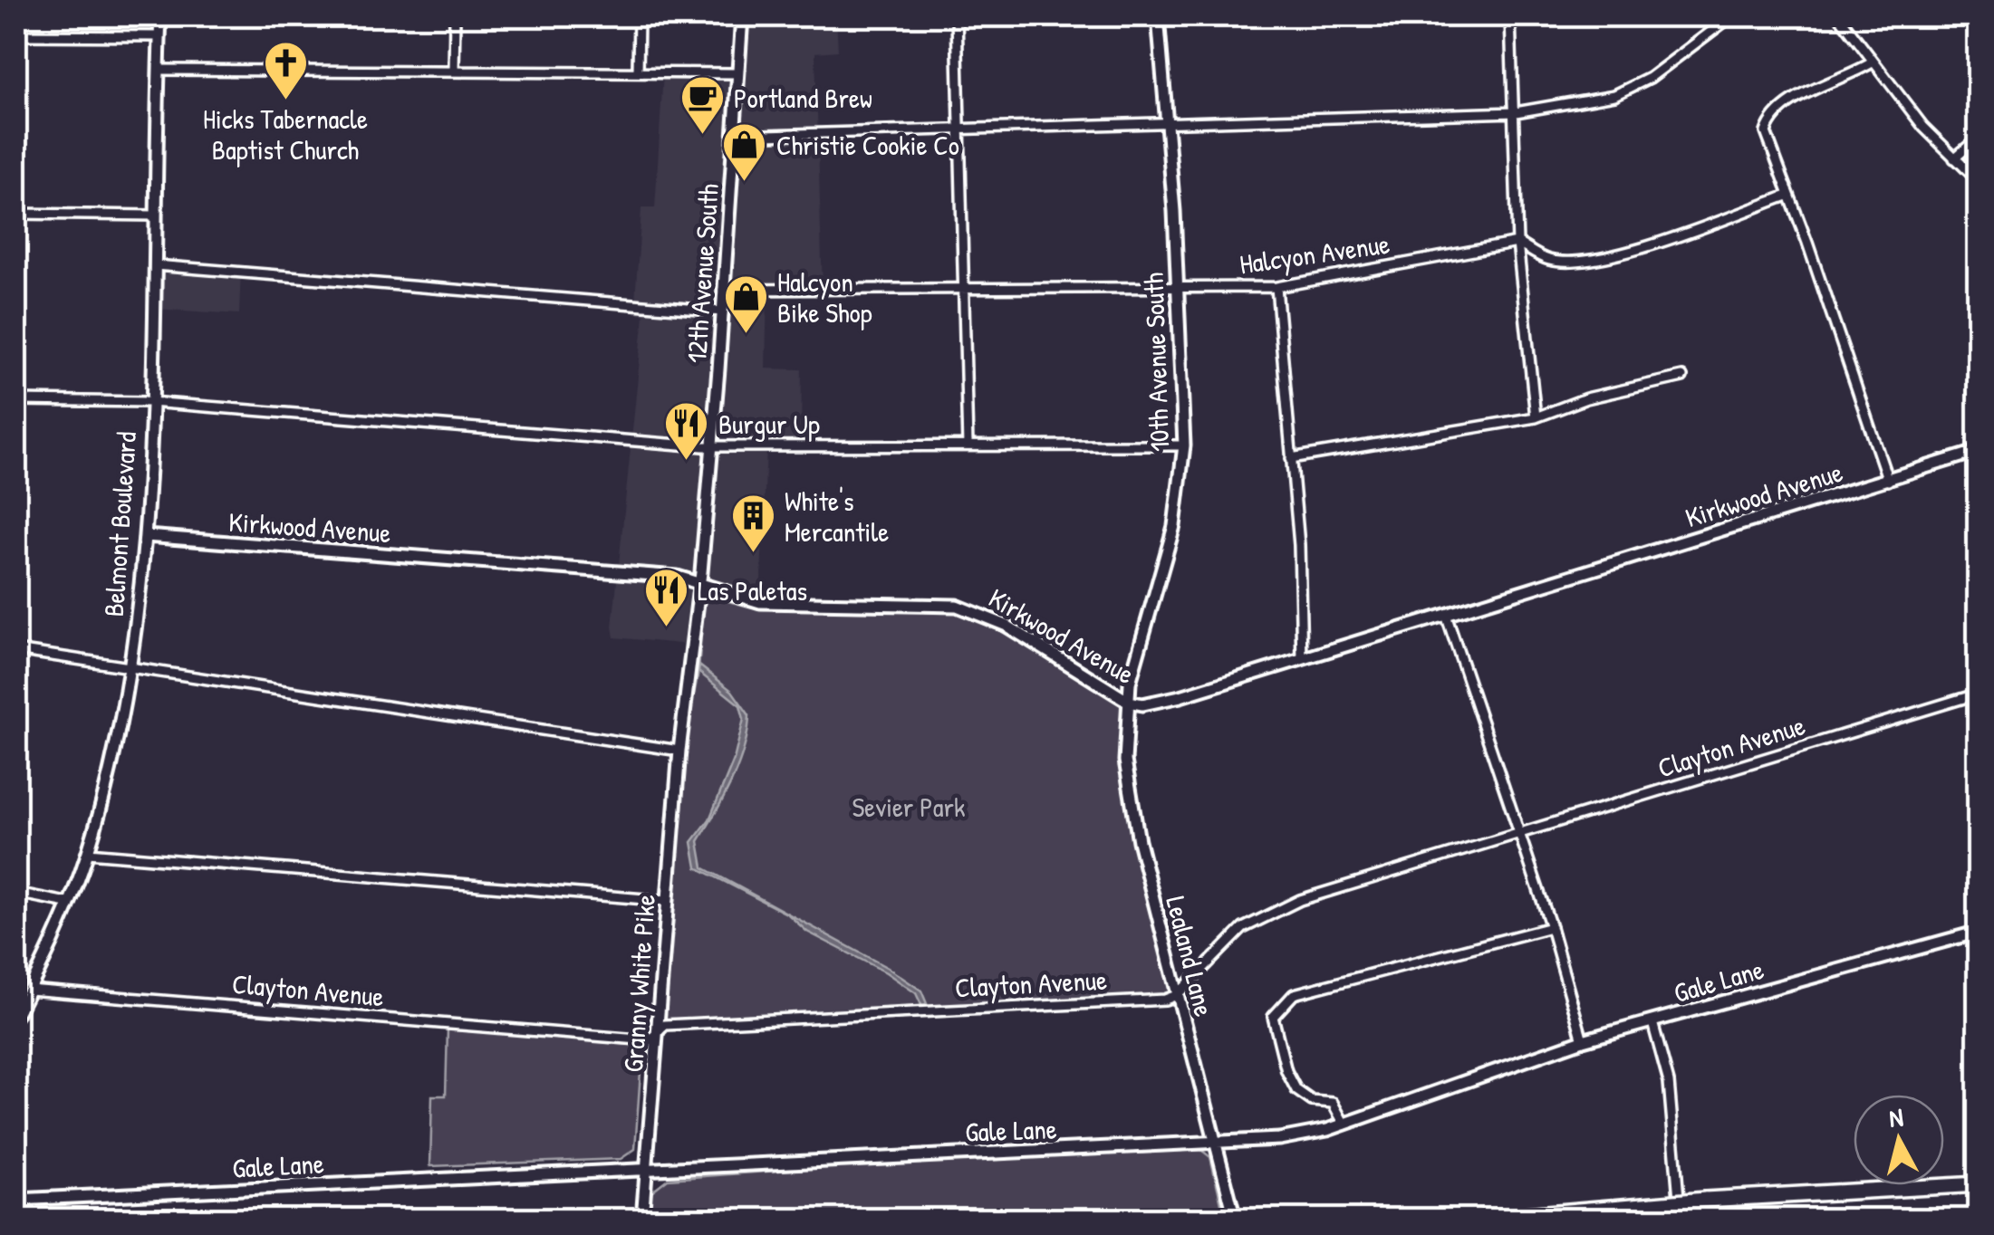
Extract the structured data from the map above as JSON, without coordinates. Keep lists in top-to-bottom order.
{
  "streets": {
    "street": [
      "Halcyon Avenue",
      "12th Avenue South",
      "10th Avenue South",
      "Kirkwood Avenue",
      "Belmont Boulevard",
      "Clayton Avenue",
      "Lealand Lane",
      "Gale Lane",
      "Granny White Pike"
    ]
  },
  "crossings": [
    ["Halcyon Avenue", "12th Avenue South"],
    ["Halcyon Avenue", "10th Avenue South"],
    ["12th Avenue South", "Kirkwood Avenue"],
    ["12th Avenue South", "Granny White Pike"],
    ["10th Avenue South", "Kirkwood Avenue"],
    ["10th Avenue South", "Lealand Lane"],
    ["Kirkwood Avenue", "Belmont Boulevard"],
    ["Kirkwood Avenue", "Lealand Lane"],
    ["Belmont Boulevard", "Clayton Avenue"],
    ["Clayton Avenue", "Lealand Lane"],
    ["Clayton Avenue", "Granny White Pike"],
    ["Lealand Lane", "Gale Lane"],
    ["Gale Lane", "Granny White Pike"]
  ],
  "parks": ["Sevier Park"],
  "places": {
    "church": ["Hicks Tabernacle Baptist Church"],
    "cafe": ["Portland Brew"],
    "shop": ["Christie Cookie Co", "Halcyon Bike Shop"],
    "restaurant": ["Burgur Up", "Las Paletas"],
    "building": ["White's Mercantile"]
  },
  "north": "top"
}
